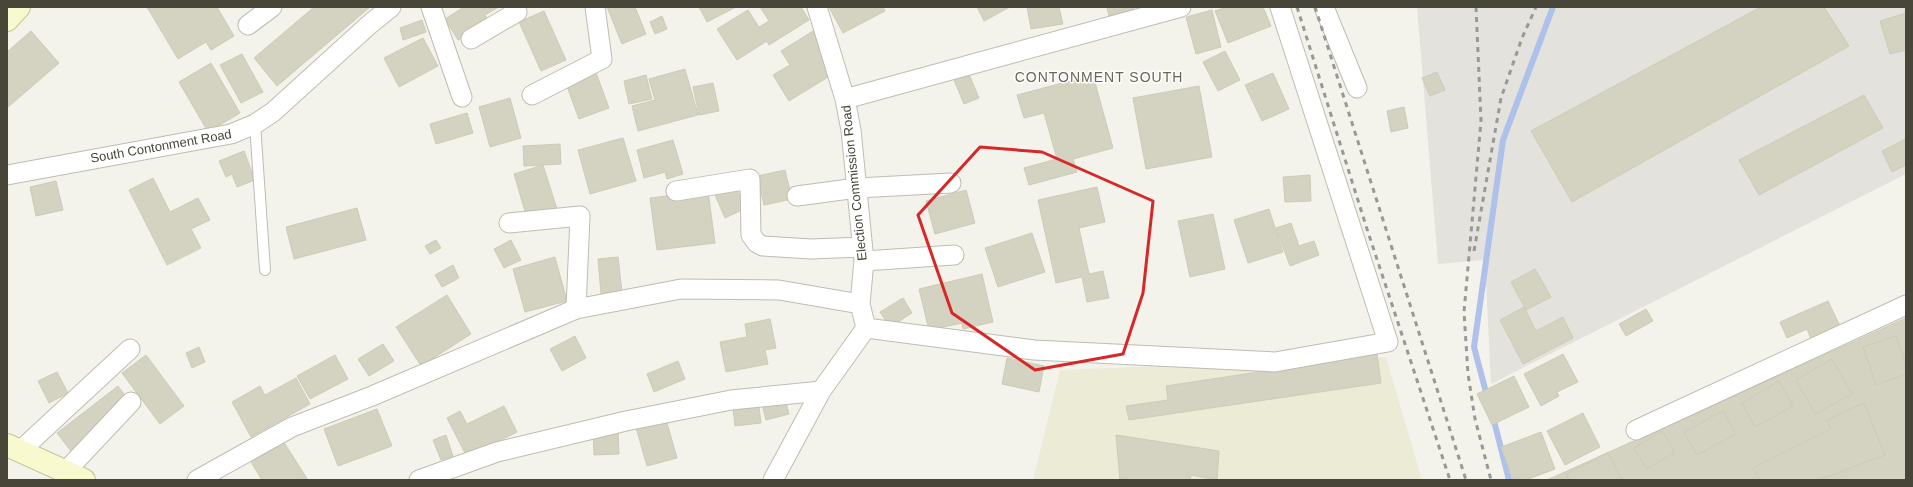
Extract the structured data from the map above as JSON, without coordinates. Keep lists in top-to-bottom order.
{
  "streets": {
    "street": ["South Contonment Road", "Election Commission Road"]
  },
  "districts": ["CONTONMENT SOUTH"]
}
